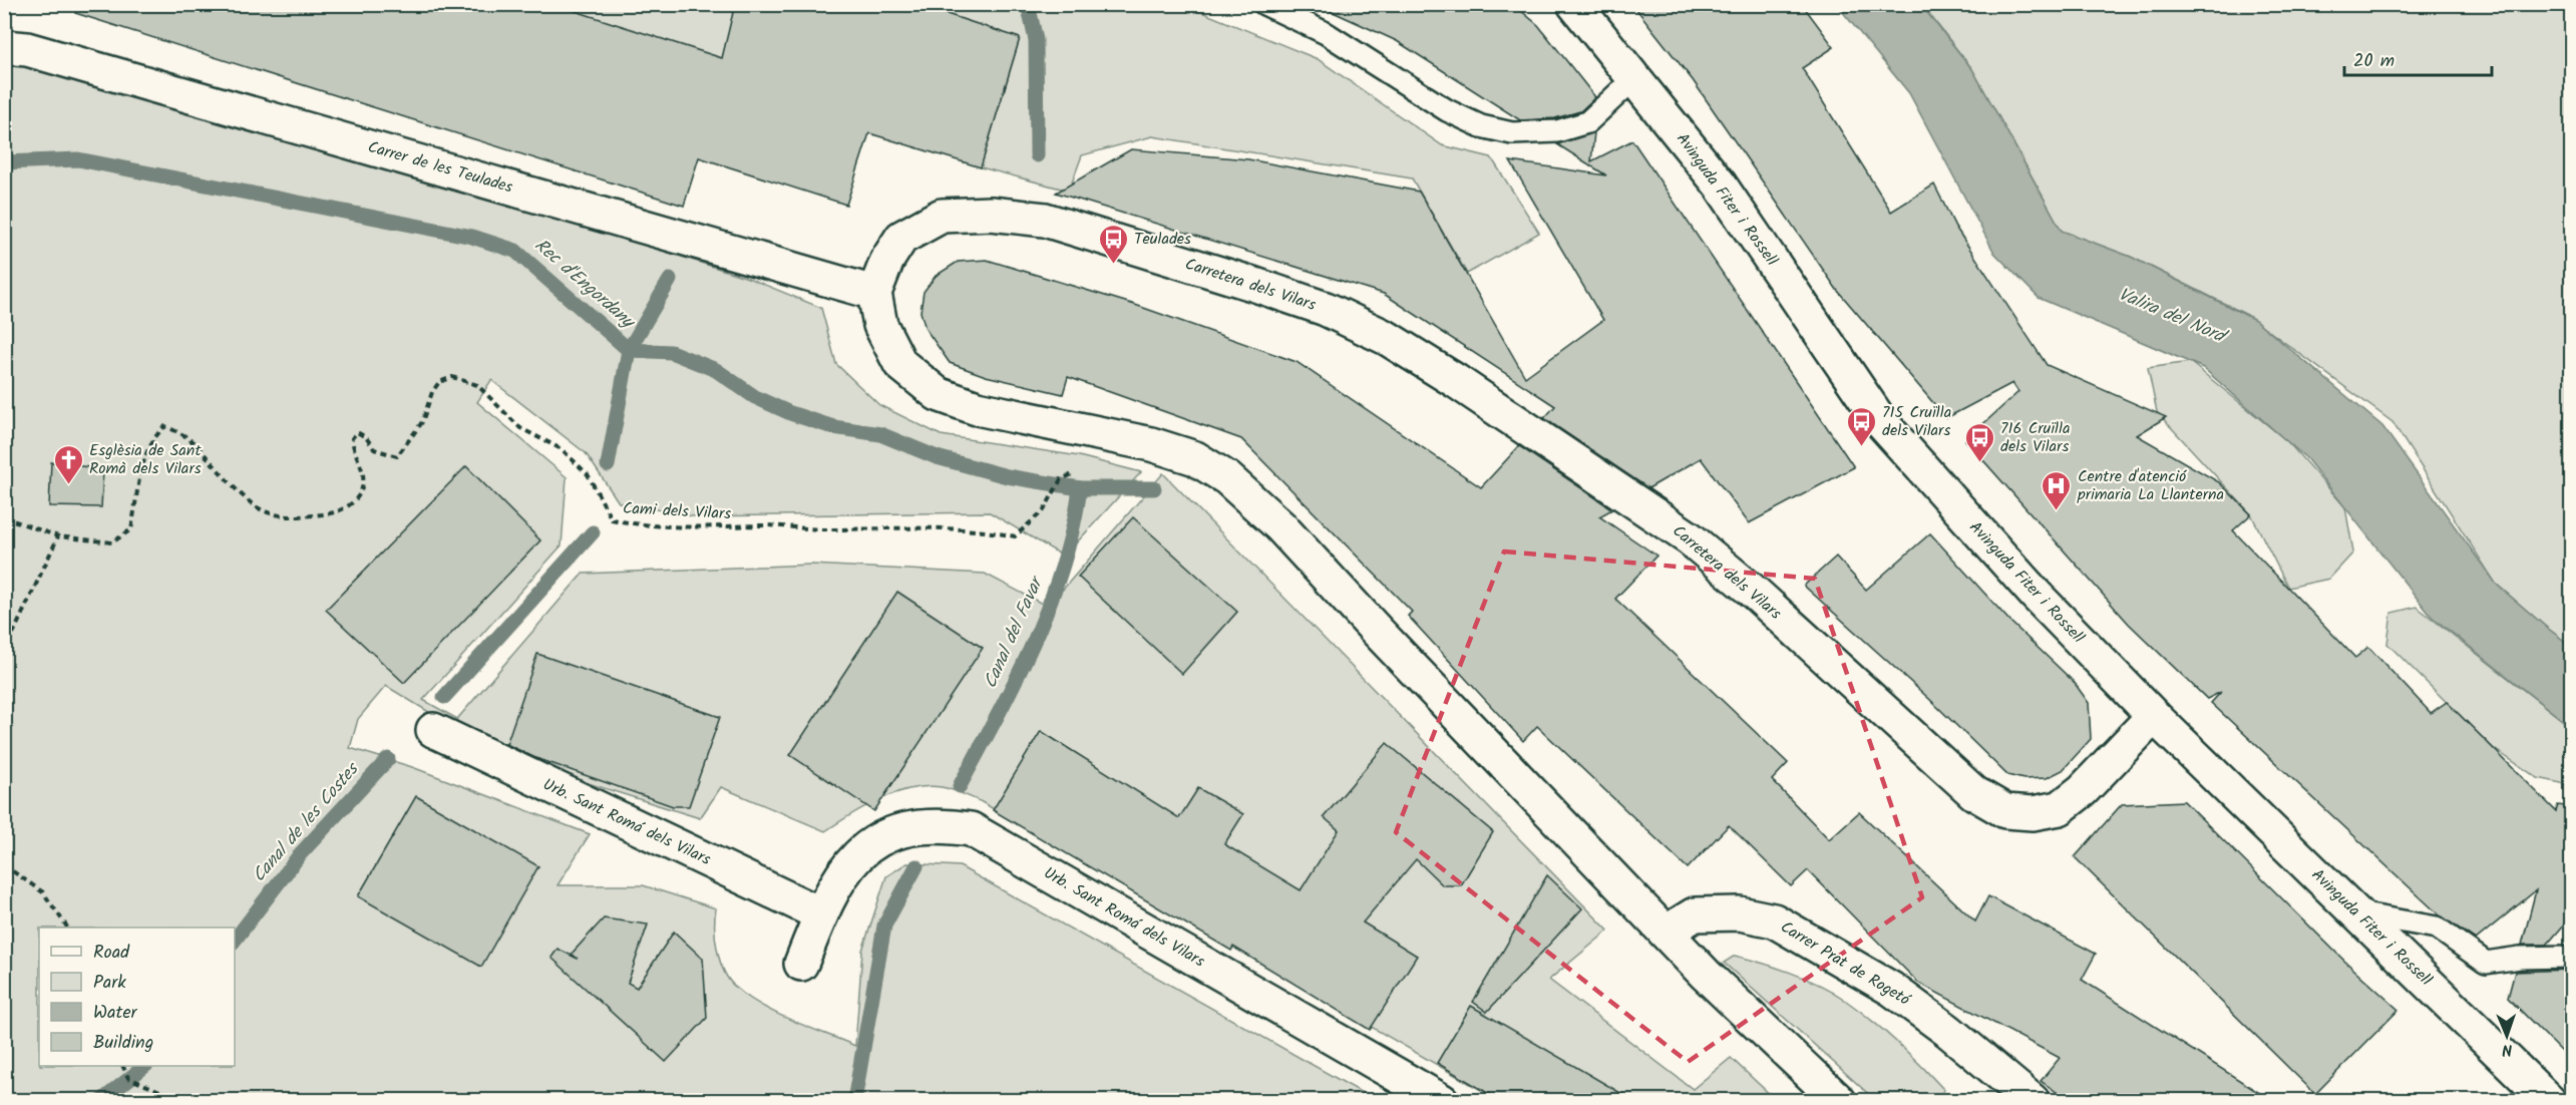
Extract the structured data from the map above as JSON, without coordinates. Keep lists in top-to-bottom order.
{
  "streets": {
    "street": [
      "Carrer de les Teulades",
      "Avinguda Fiter i Rossell",
      "Carretera dels Vilars",
      "Urb. Sant Romá dels Vilars",
      "Carrer Prat de Rogetó"
    ],
    "path": ["Cami dels Vilars"]
  },
  "crossings": [
    ["Carrer de les Teulades", "Carretera dels Vilars"],
    ["Avinguda Fiter i Rossell", "Carretera dels Vilars"]
  ],
  "water": [
    "Rec d'Engordany",
    "Valira del Nord",
    "Canal del Favar",
    "Canal de les Costes"
  ],
  "places": {
    "bus stop": ["Teulades", "715 Cruïlla dels Vilars", "716 Cruïlla dels Vilars"],
    "church": ["Esglèsia de Sant Romà dels Vilars"],
    "hospital": ["Centre d'atenció primaria La Llanterna"]
  },
  "legend": [
    "Road",
    "Park",
    "Water",
    "Building"
  ],
  "scale_bar": "20 m",
  "north": "bottom"
}
